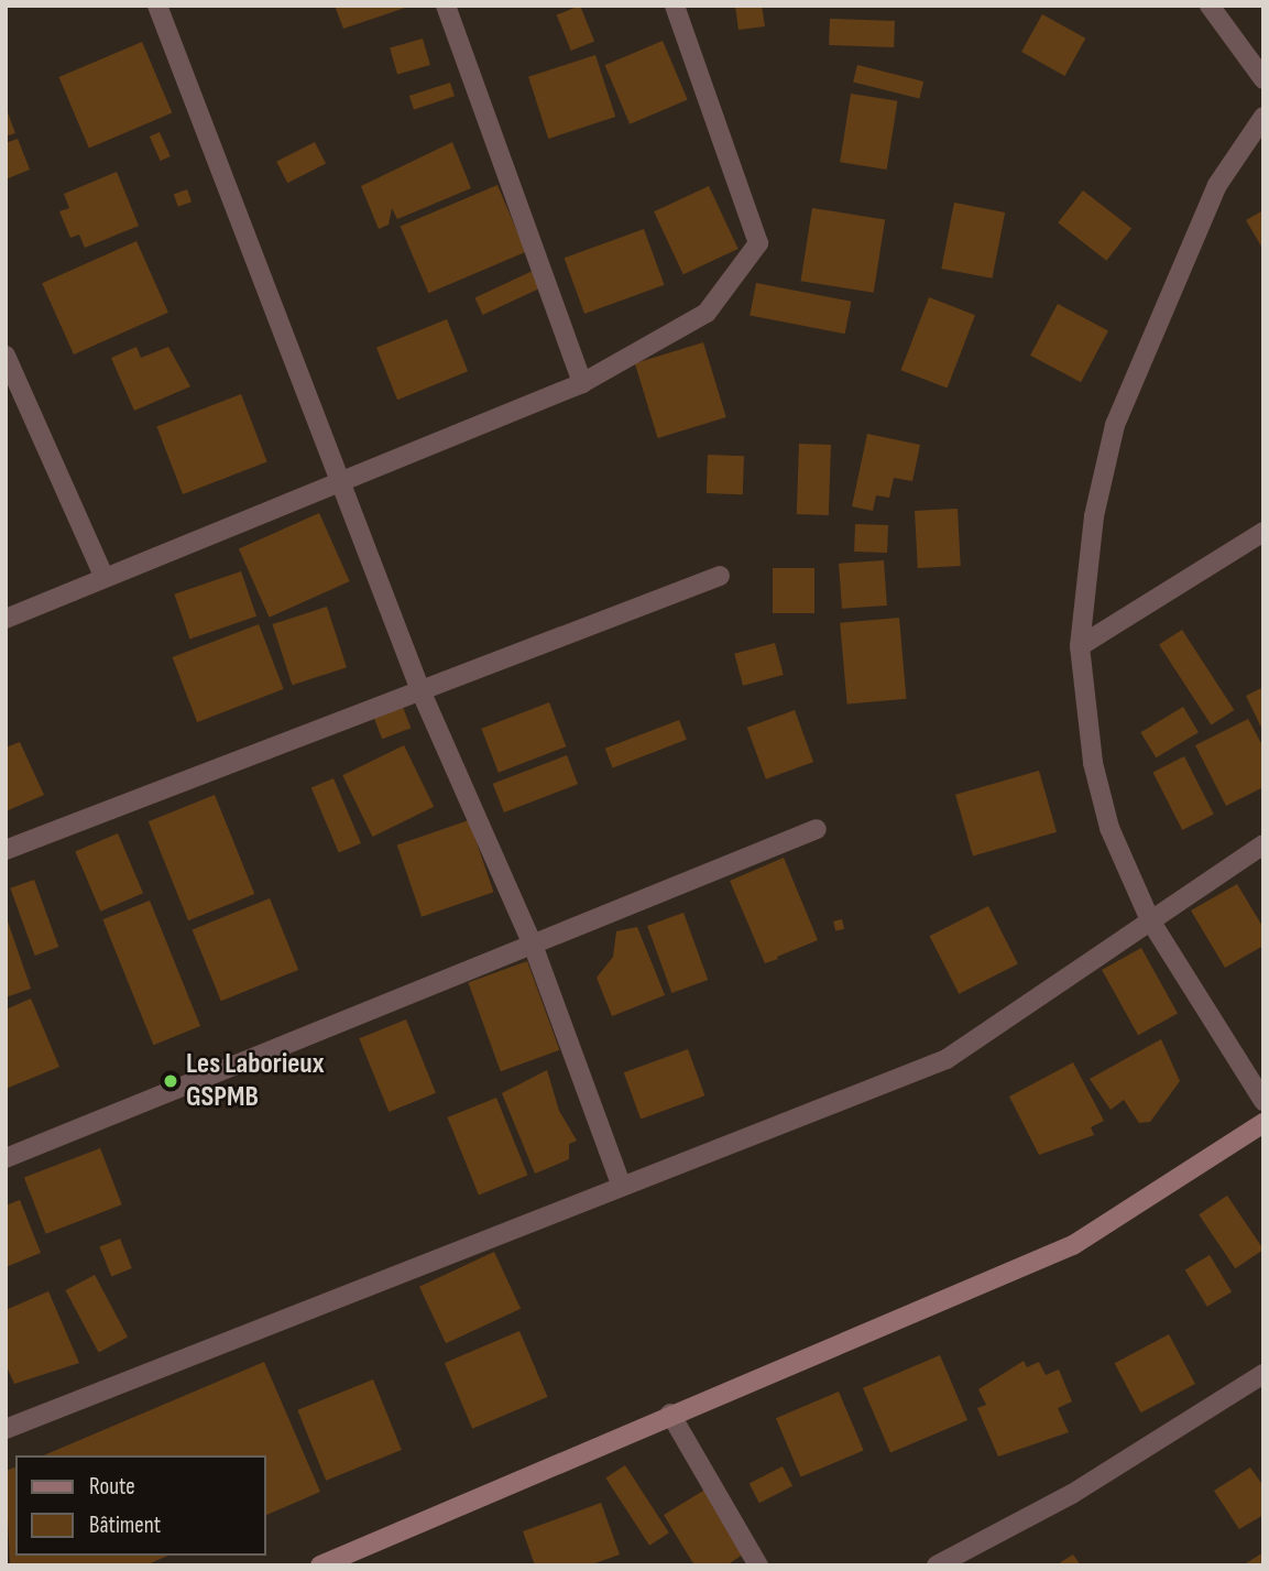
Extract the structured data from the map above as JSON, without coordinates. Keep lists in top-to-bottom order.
{
  "places": ["Les Laborieux GSPMB"],
  "legend": ["Route", "Bâtiment"]
}
